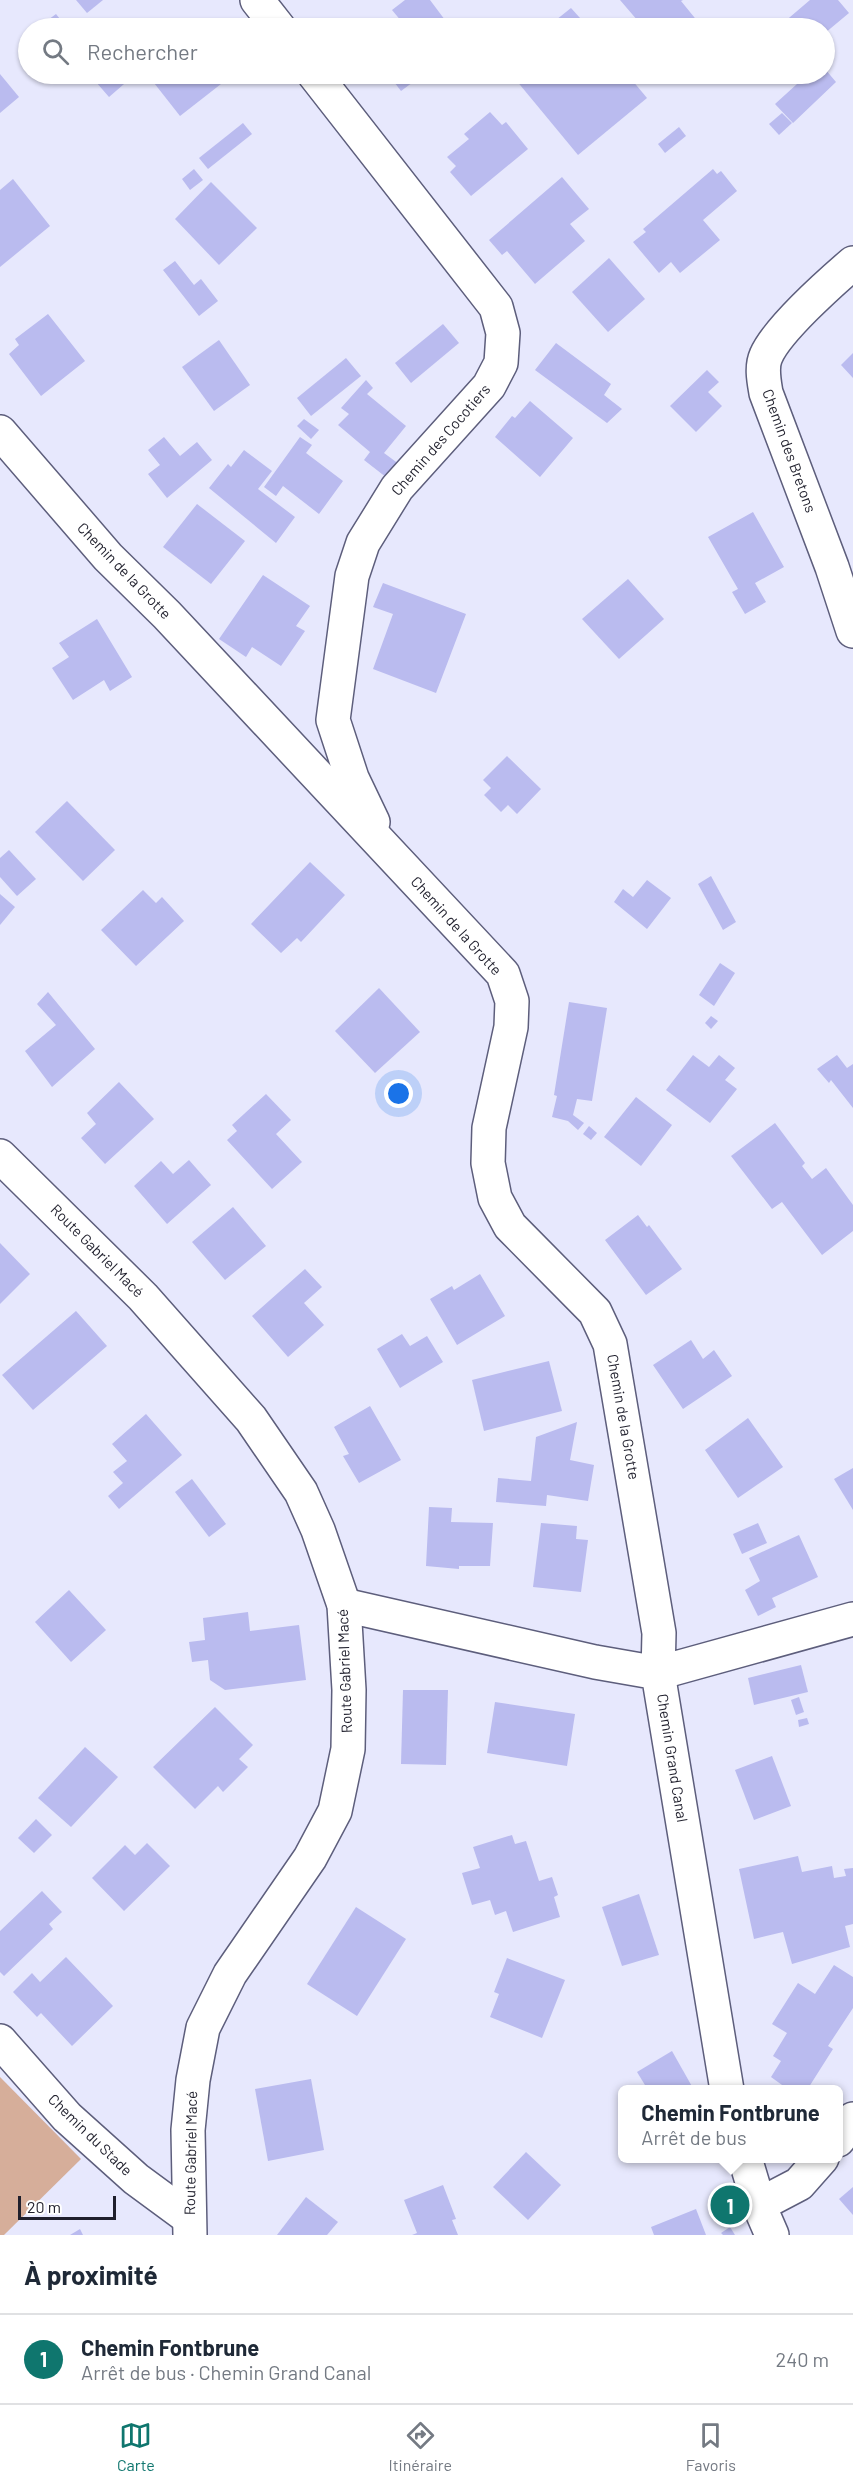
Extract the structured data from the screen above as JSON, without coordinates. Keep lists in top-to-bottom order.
{
  "streets": {
    "street": [
      "Chemin des Cocotiers",
      "Chemin des Bretons",
      "Chemin de la Grotte",
      "Route Gabriel Macé",
      "Chemin Grand Canal",
      "Chemin du Stade"
    ]
  },
  "crossings": [
    ["Chemin des Cocotiers", "Chemin de la Grotte"],
    ["Chemin de la Grotte", "Chemin Grand Canal"],
    ["Route Gabriel Macé", "Chemin Grand Canal"],
    ["Route Gabriel Macé", "Chemin du Stade"]
  ],
  "scale_bar": "20 m",
  "page": {
    "search": "Rechercher",
    "popup": ["Chemin Fontbrune", "Arrêt de bus"],
    "pins": "1",
    "scale": "20 m",
    "heading": "À proximité",
    "list": [
      {
        "mark": "1",
        "name": "Chemin Fontbrune",
        "note": "Arrêt de bus · Chemin Grand Canal",
        "value": "240 m"
      }
    ],
    "nav": ["Carte", "Itinéraire", "Favoris"]
  }
}
